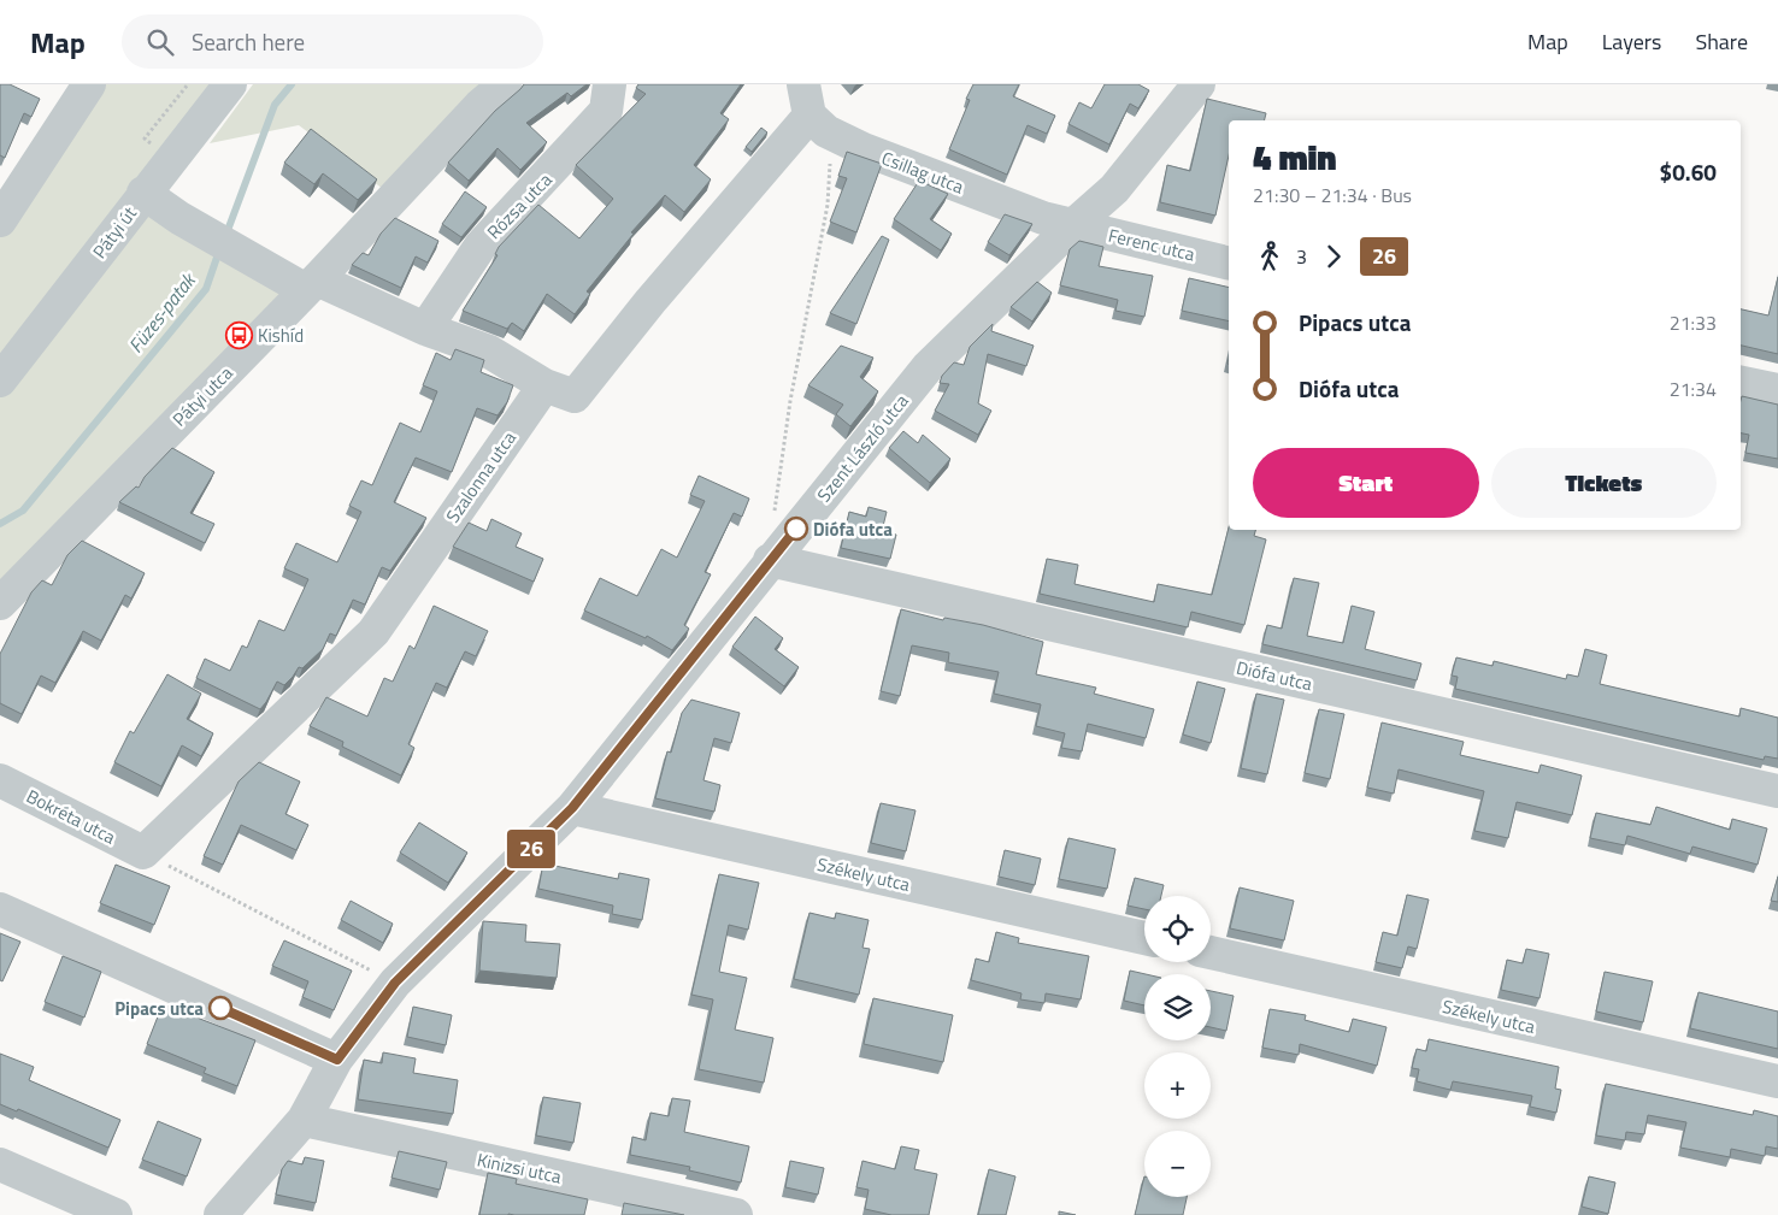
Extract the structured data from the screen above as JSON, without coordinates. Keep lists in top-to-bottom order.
{
  "streets": {
    "street": [
      "Csillag utca",
      "Rózsa utca",
      "Pátyi út",
      "Ferenc utca",
      "Pátyi utca",
      "Szent László utca",
      "Szalonna utca",
      "Diófa utca",
      "Bokréta utca",
      "Székely utca",
      "Kinizsi utca"
    ]
  },
  "crossings": [
    ["Csillag utca", "Ferenc utca"],
    ["Csillag utca", "Szent László utca"],
    ["Ferenc utca", "Szent László utca"],
    ["Szent László utca", "Diófa utca"],
    ["Szent László utca", "Székely utca"],
    ["Szent László utca", "Kinizsi utca"],
    ["Szalonna utca", "Bokréta utca"]
  ],
  "water": ["Füzes-patak"],
  "places": {
    "bus stop": ["Kishíd"],
    "other": ["Diófa utca", "Pipacs utca"]
  },
  "lines": ["bus line 26"],
  "page": {
    "header": "Map",
    "search": "Search here",
    "nav": ["Map", "Layers", "Share"],
    "on_map": "26",
    "heading": ["4 min", "21:30 – 21:34 · Bus", "$0.60"],
    "legs": ["3", "26"],
    "list": [
      {
        "name": "Pipacs utca",
        "value": "21:33"
      },
      {
        "name": "Diófa utca",
        "value": "21:34"
      }
    ],
    "buttons": ["Start", "Tickets"],
    "map_buttons": ["+", "−"]
  }
}
